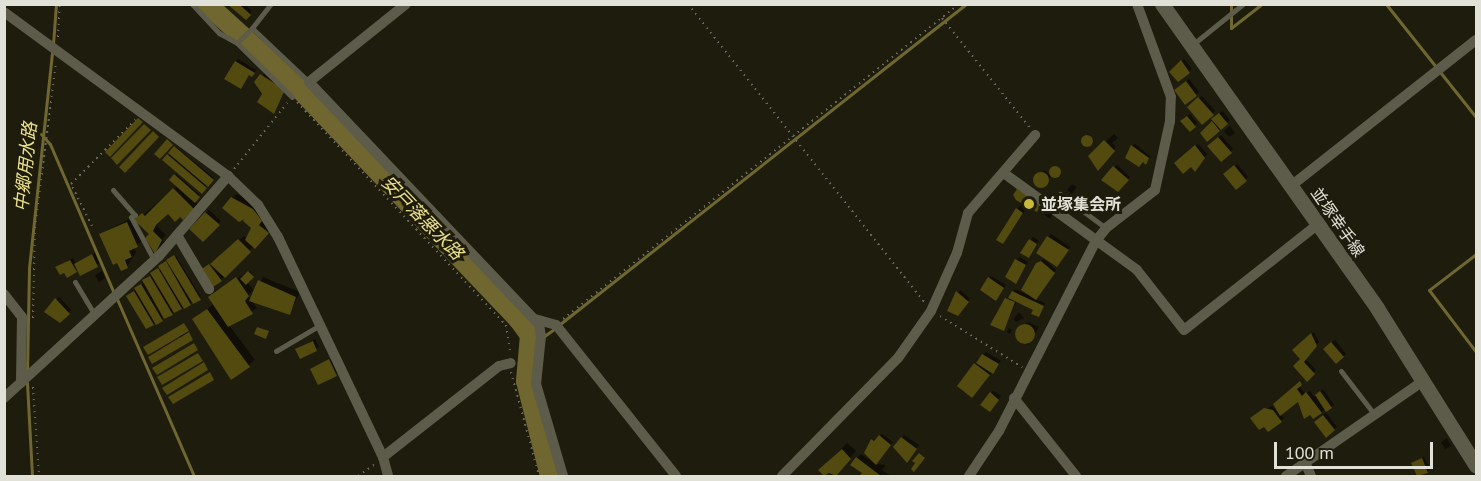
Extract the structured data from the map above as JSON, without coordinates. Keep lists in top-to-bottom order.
{
  "streets": {
    "main road": ["並塚幸手線"]
  },
  "water": ["中郷用水路", "安戸落悪水路"],
  "places": ["並塚集会所"],
  "scale_bar": "100 m"
}
